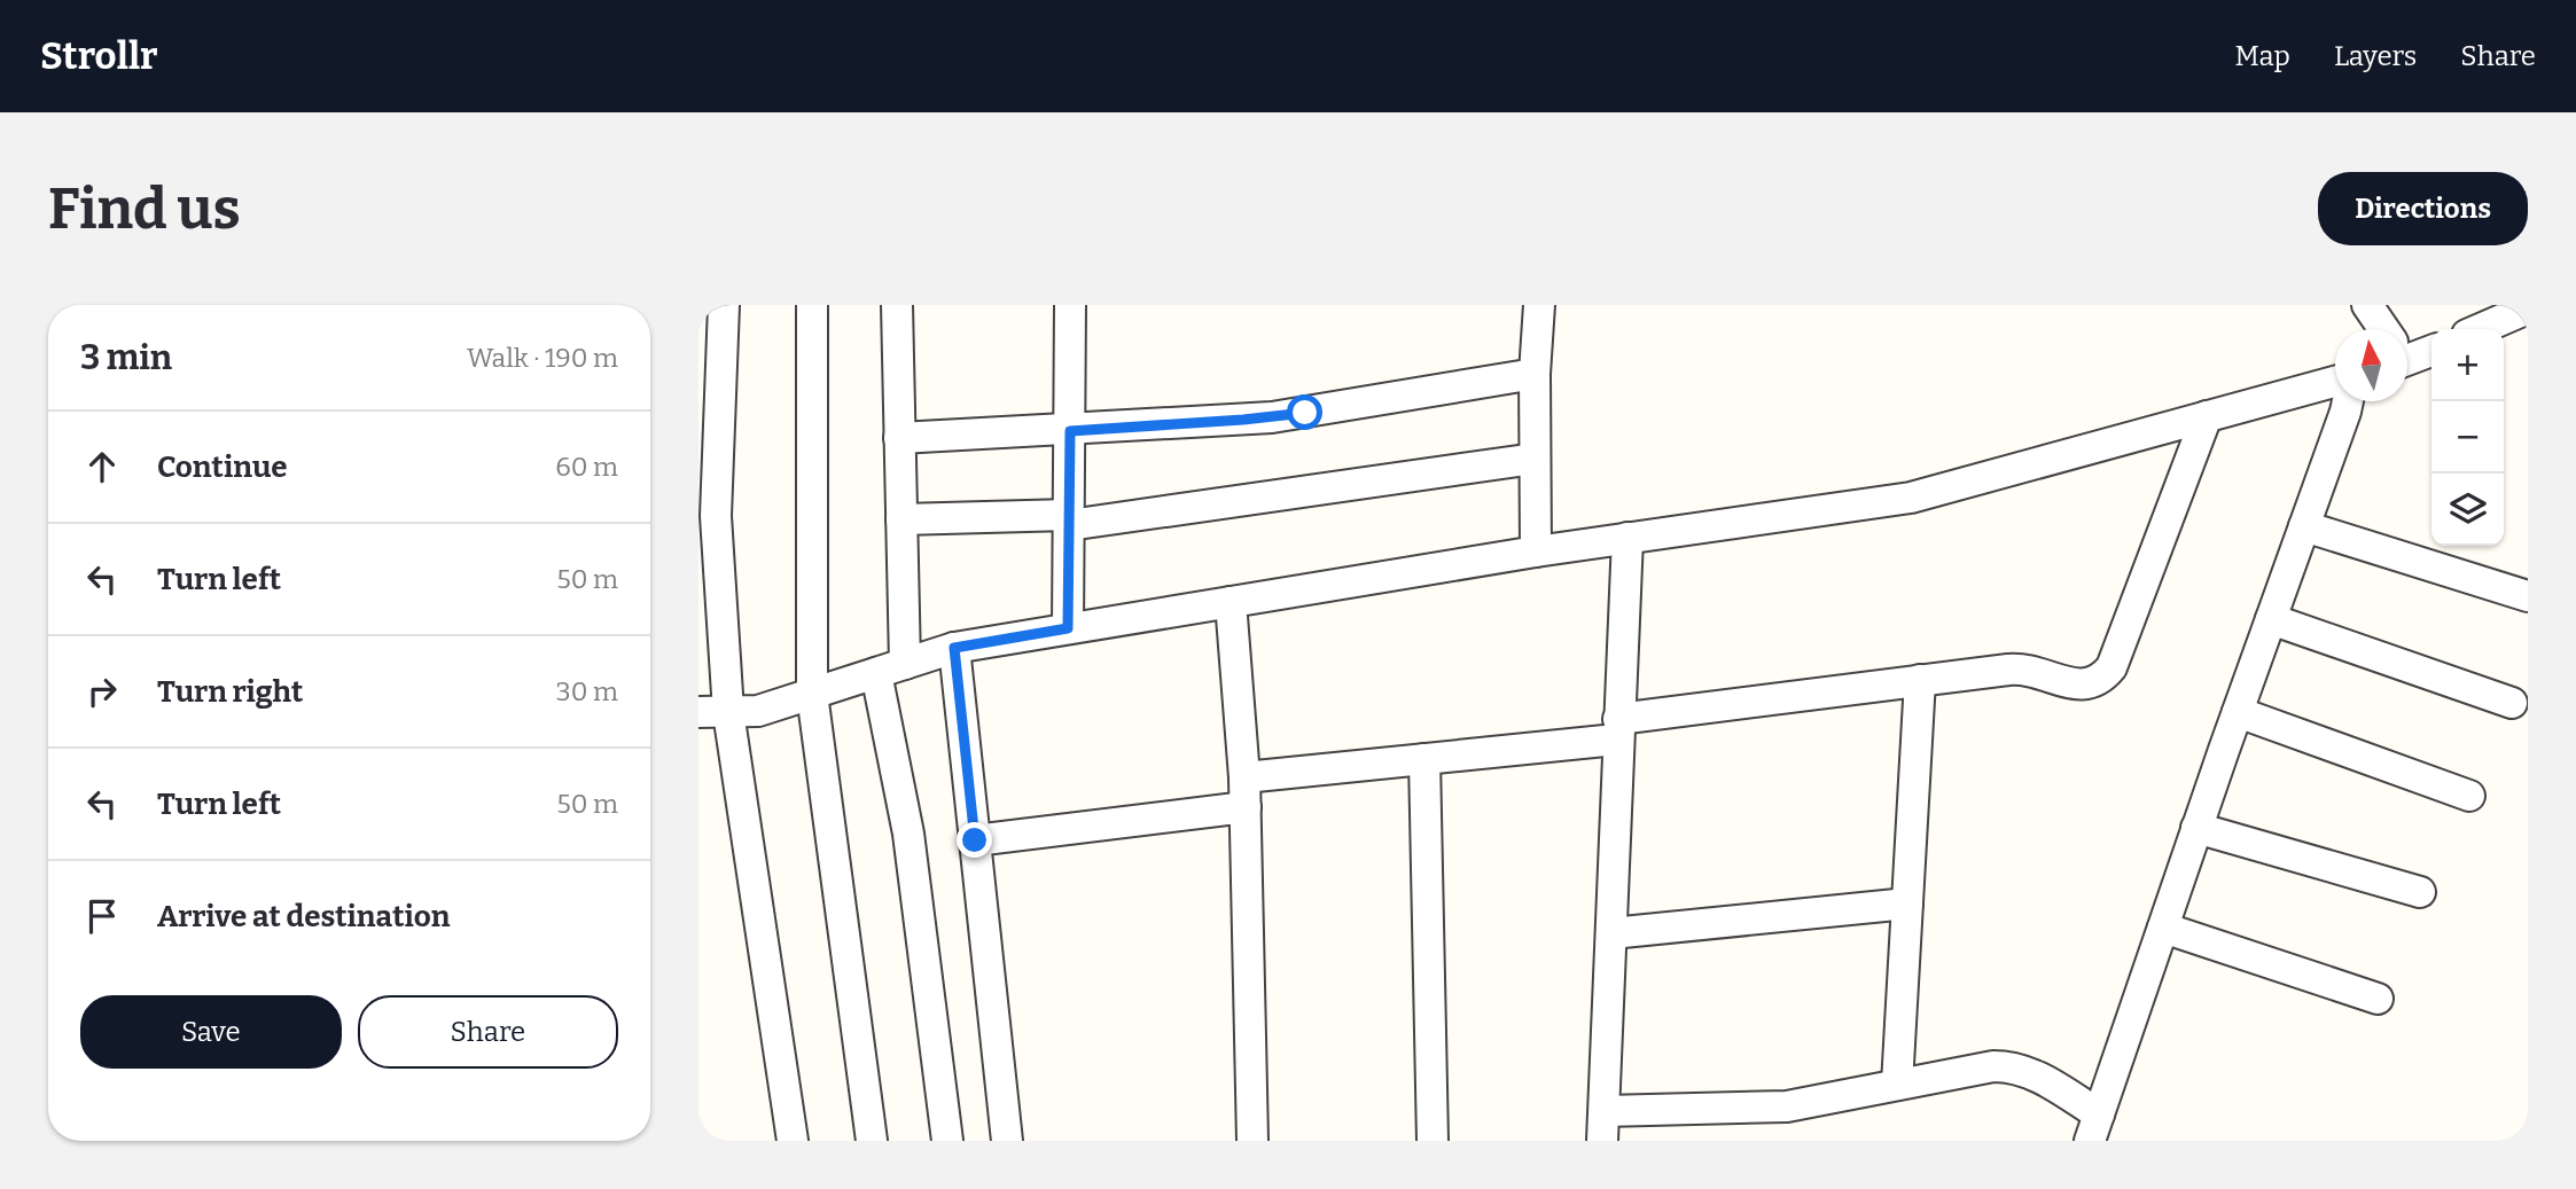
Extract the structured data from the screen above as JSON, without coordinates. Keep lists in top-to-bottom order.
{
  "north": "top",
  "page": {
    "header": "Strollr",
    "nav": ["Map", "Layers", "Share"],
    "buttons": [
      "Directions",
      ["Save", "Share"]
    ],
    "title": "Find us",
    "heading": ["3 min", "Walk · 190 m"],
    "map_buttons": ["+", "−"],
    "list": [
      ["Continue", "60 m"],
      ["Turn left", "50 m"],
      ["Turn right", "30 m"],
      ["Turn left", "50 m"],
      "Arrive at destination"
    ]
  }
}
